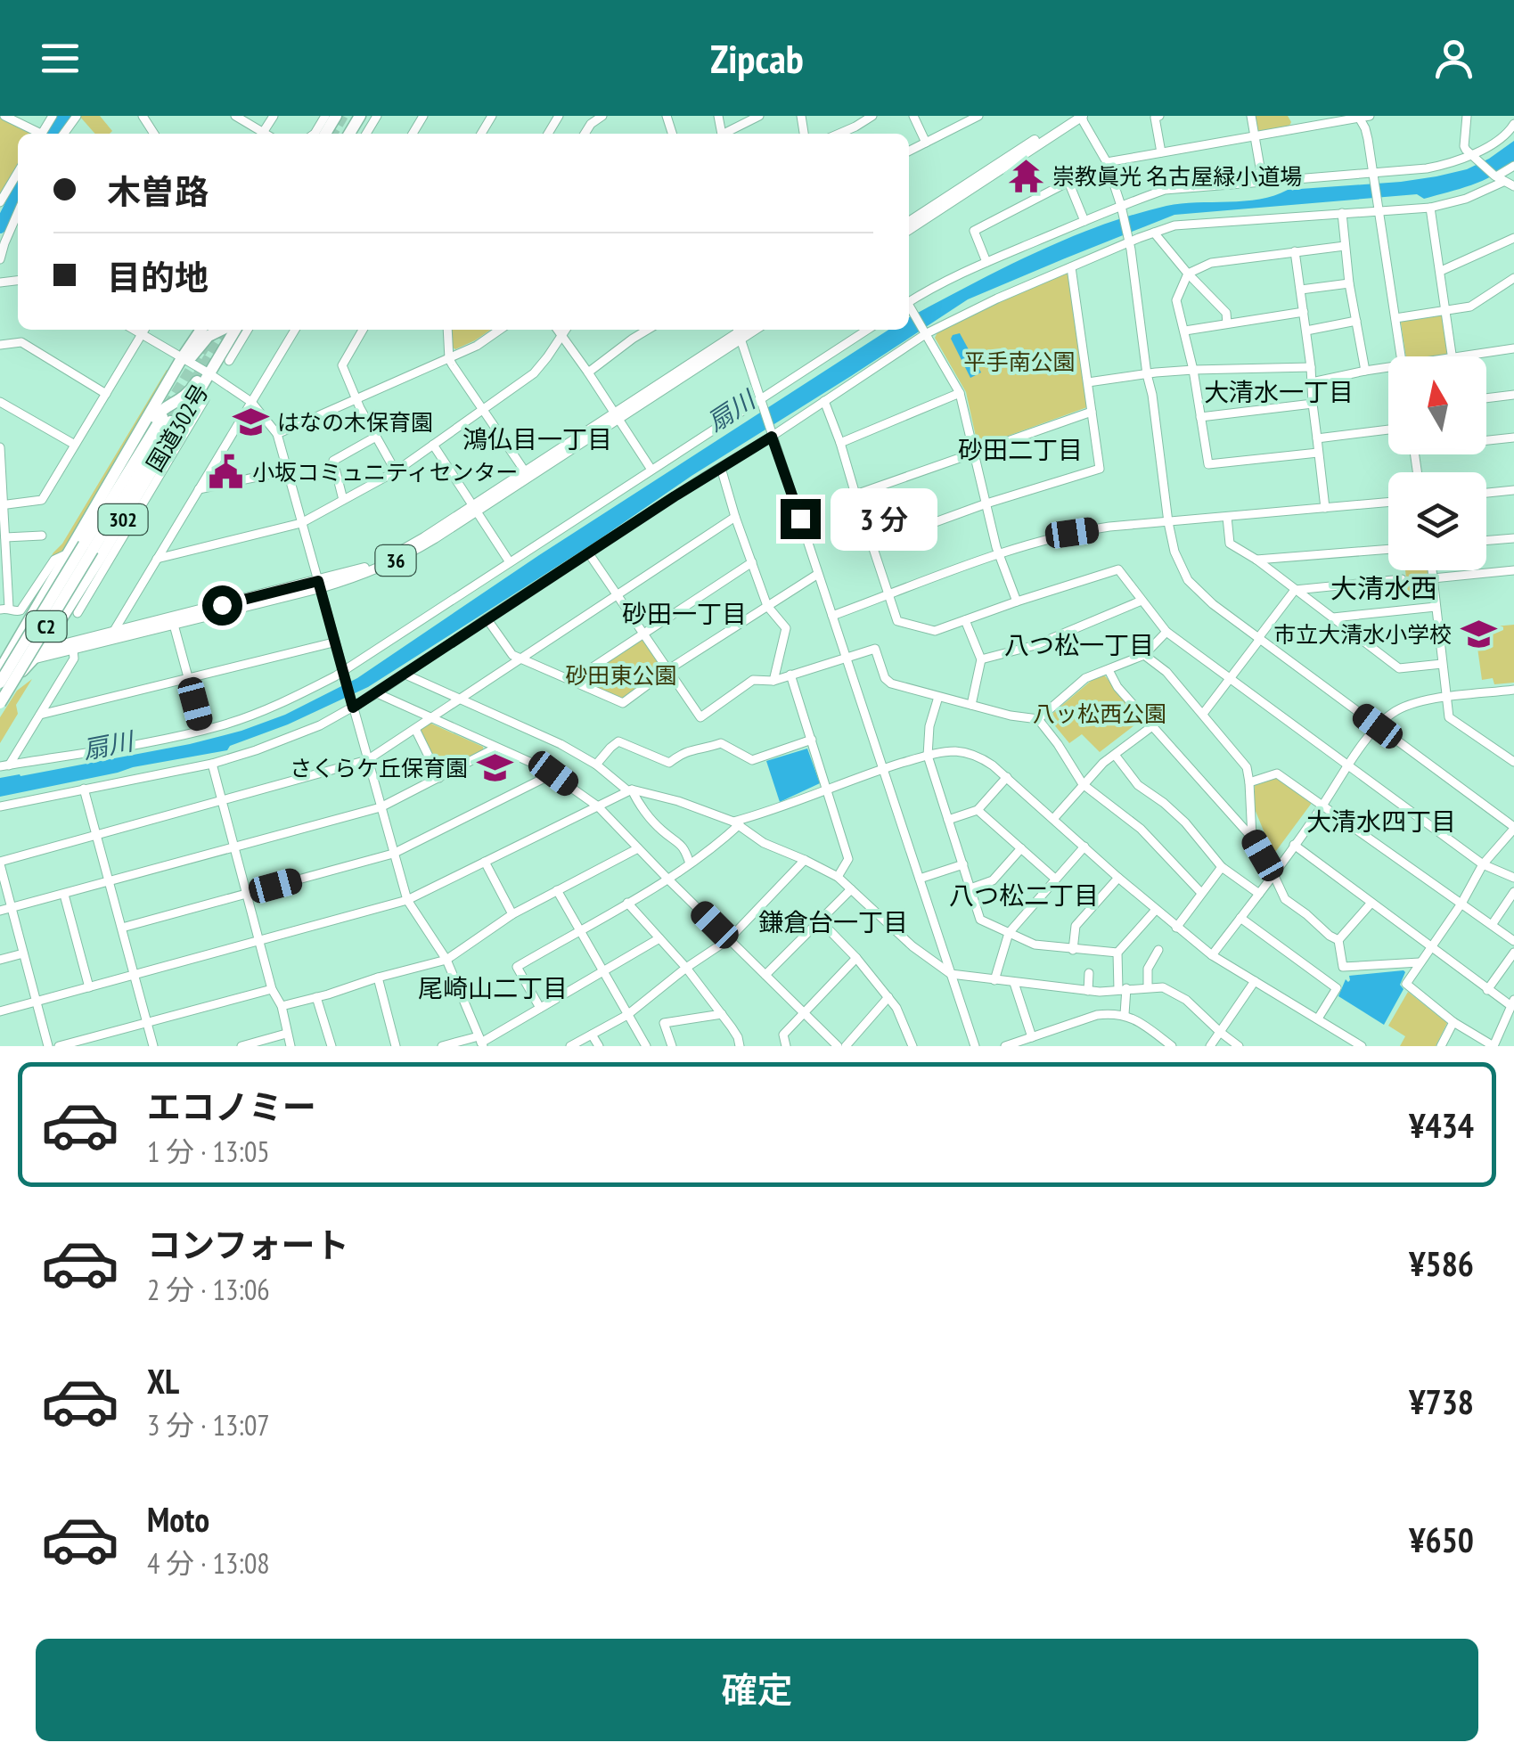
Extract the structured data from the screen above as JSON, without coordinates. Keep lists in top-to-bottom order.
{
  "streets": {
    "highway": ["国道302号", "302", "C2"],
    "main road": ["36"]
  },
  "crossings": [
    ["国道302号", "36"],
    ["国道302号", "C2"],
    ["302", "36"],
    ["302", "C2"]
  ],
  "districts": [
    "大清水一丁目",
    "鴻仏目一丁目",
    "砂田二丁目",
    "大清水西",
    "砂田一丁目",
    "八つ松一丁目",
    "大清水四丁目",
    "八つ松二丁目",
    "鎌倉台一丁目",
    "尾崎山二丁目"
  ],
  "water": ["扇川"],
  "parks": ["平手南公園", "砂田東公園", "八ッ松西公園"],
  "places": {
    "temple": ["崇教眞光 名古屋緑小道場"],
    "school or university": ["はなの木保育園", "市立大清水小学校", "さくらケ丘保育園"],
    "public building": ["小坂コミュニティセンター"]
  },
  "north": "top",
  "page": {
    "header": "Zipcab",
    "banner": ["木曽路", "目的地"],
    "bubble": "3 分",
    "list": [
      {
        "name": "エコノミー",
        "note": "1 分 · 13:05",
        "value": "¥434"
      },
      {
        "name": "コンフォート",
        "note": "2 分 · 13:06",
        "value": "¥586"
      },
      {
        "name": "XL",
        "note": "3 分 · 13:07",
        "value": "¥738"
      },
      {
        "name": "Moto",
        "note": "4 分 · 13:08",
        "value": "¥650"
      }
    ],
    "buttons": "確定"
  }
}
